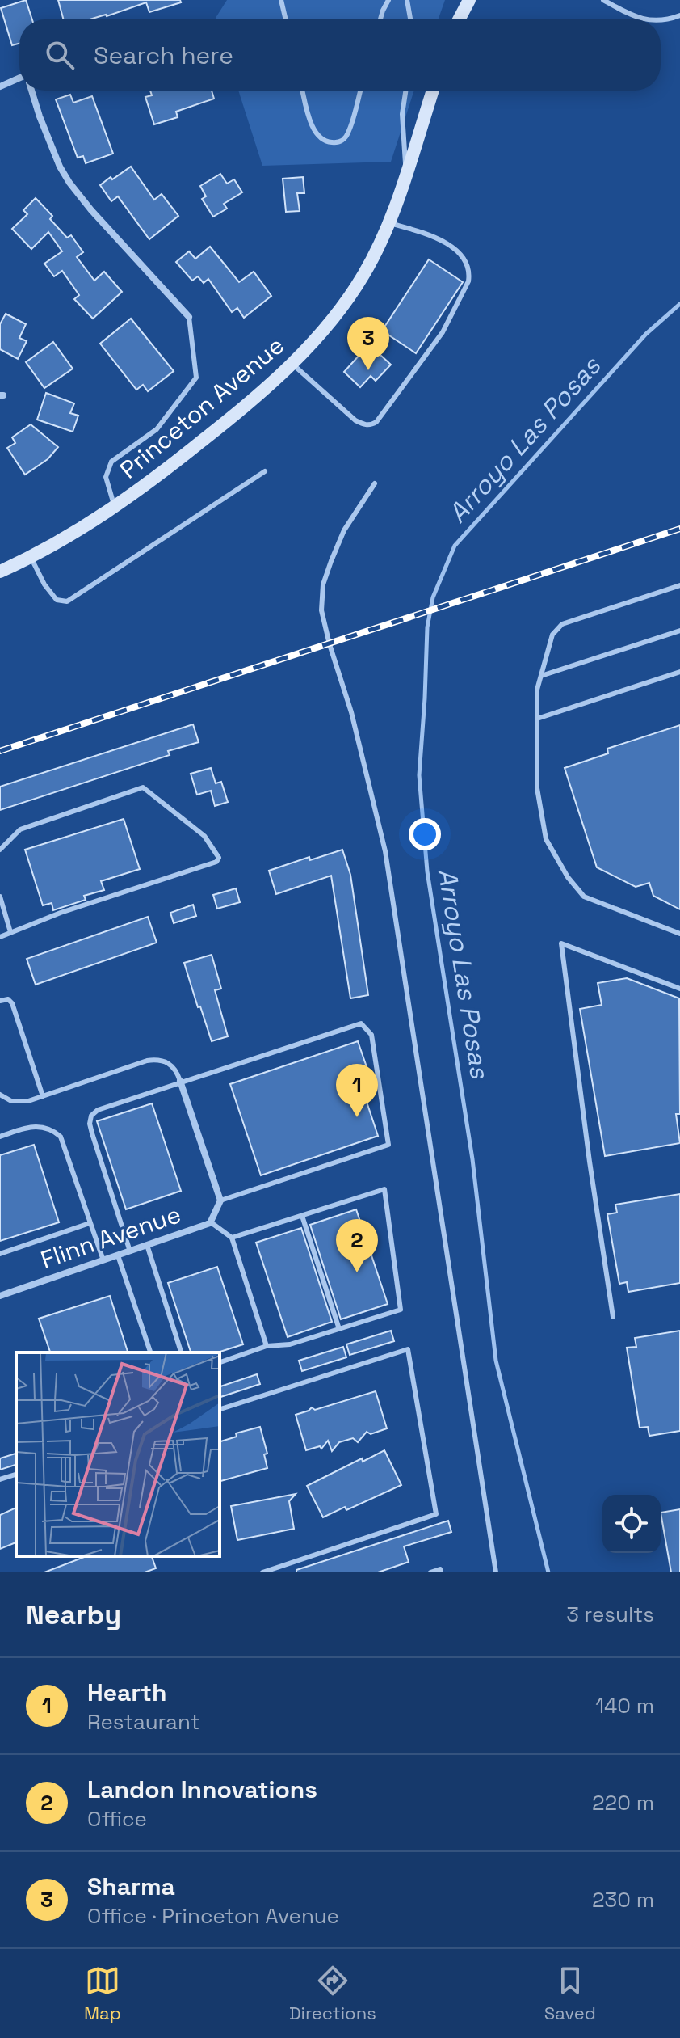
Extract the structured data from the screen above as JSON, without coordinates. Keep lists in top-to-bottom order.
{
  "streets": {
    "street": ["Princeton Avenue", "Flinn Avenue"]
  },
  "water": ["Arroyo Las Posas"],
  "page": {
    "search": "Search here",
    "pins": ["3", "1", "2"],
    "heading": ["Nearby", "3 results"],
    "list": [
      {
        "mark": "1",
        "name": "Hearth",
        "note": "Restaurant",
        "value": "140 m"
      },
      {
        "mark": "2",
        "name": "Landon Innovations",
        "note": "Office",
        "value": "220 m"
      },
      {
        "mark": "3",
        "name": "Sharma",
        "note": "Office · Princeton Avenue",
        "value": "230 m"
      }
    ],
    "nav": ["Map", "Directions", "Saved"]
  }
}
